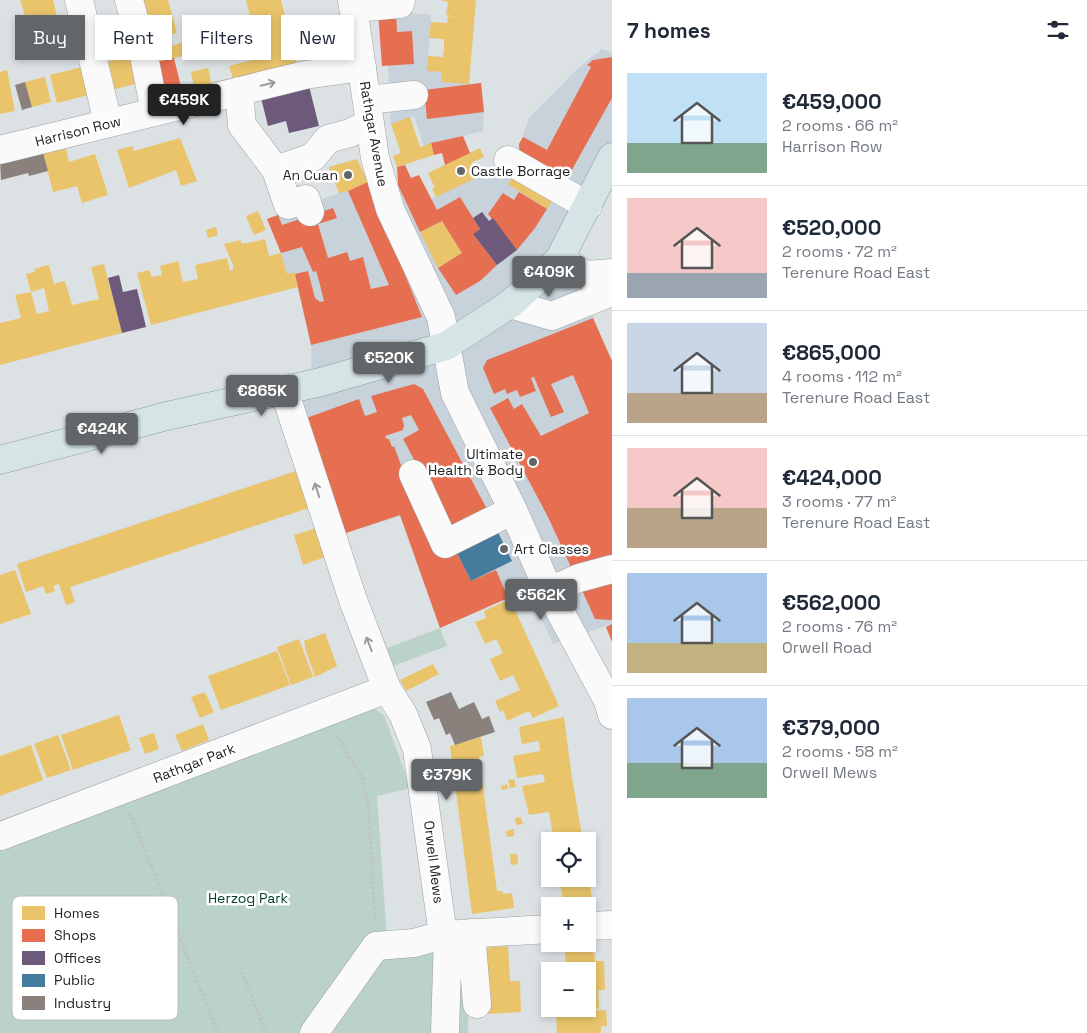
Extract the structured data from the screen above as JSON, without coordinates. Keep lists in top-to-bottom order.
{
  "streets": {
    "street": [
      "Harrison Row",
      "Rathgar Avenue",
      "Rathgar Park",
      "Orwell Mews"
    ]
  },
  "crossings": [
    ["Harrison Row", "Rathgar Avenue"],
    ["Rathgar Park", "Orwell Mews"]
  ],
  "one_way": ["Orwell Mews"],
  "parks": ["Herzog Park"],
  "places": [
    "Castle Borrage",
    "An Cuan",
    "Ultimate Health & Body",
    "Art Classes"
  ],
  "legend": [
    "Homes",
    "Shops",
    "Offices",
    "Public",
    "Industry"
  ],
  "page": {
    "heading": "7 homes",
    "chip": [
      "Buy",
      "Rent",
      "Filters",
      "New"
    ],
    "list": [
      {
        "name": "€459,000",
        "note": "2 rooms · 66 m² · Harrison Row"
      },
      {
        "name": "€520,000",
        "note": "2 rooms · 72 m² · Terenure Road East"
      },
      {
        "name": "€865,000",
        "note": "4 rooms · 112 m² · Terenure Road East"
      },
      {
        "name": "€424,000",
        "note": "3 rooms · 77 m² · Terenure Road East"
      },
      {
        "name": "€562,000",
        "note": "2 rooms · 76 m² · Orwell Road"
      },
      {
        "name": "€379,000",
        "note": "2 rooms · 58 m² · Orwell Mews"
      }
    ],
    "price": [
      "€459K",
      "€409K",
      "€520K",
      "€865K",
      "€424K",
      "€562K",
      "€379K"
    ],
    "map_buttons": ["+", "−"]
  }
}
